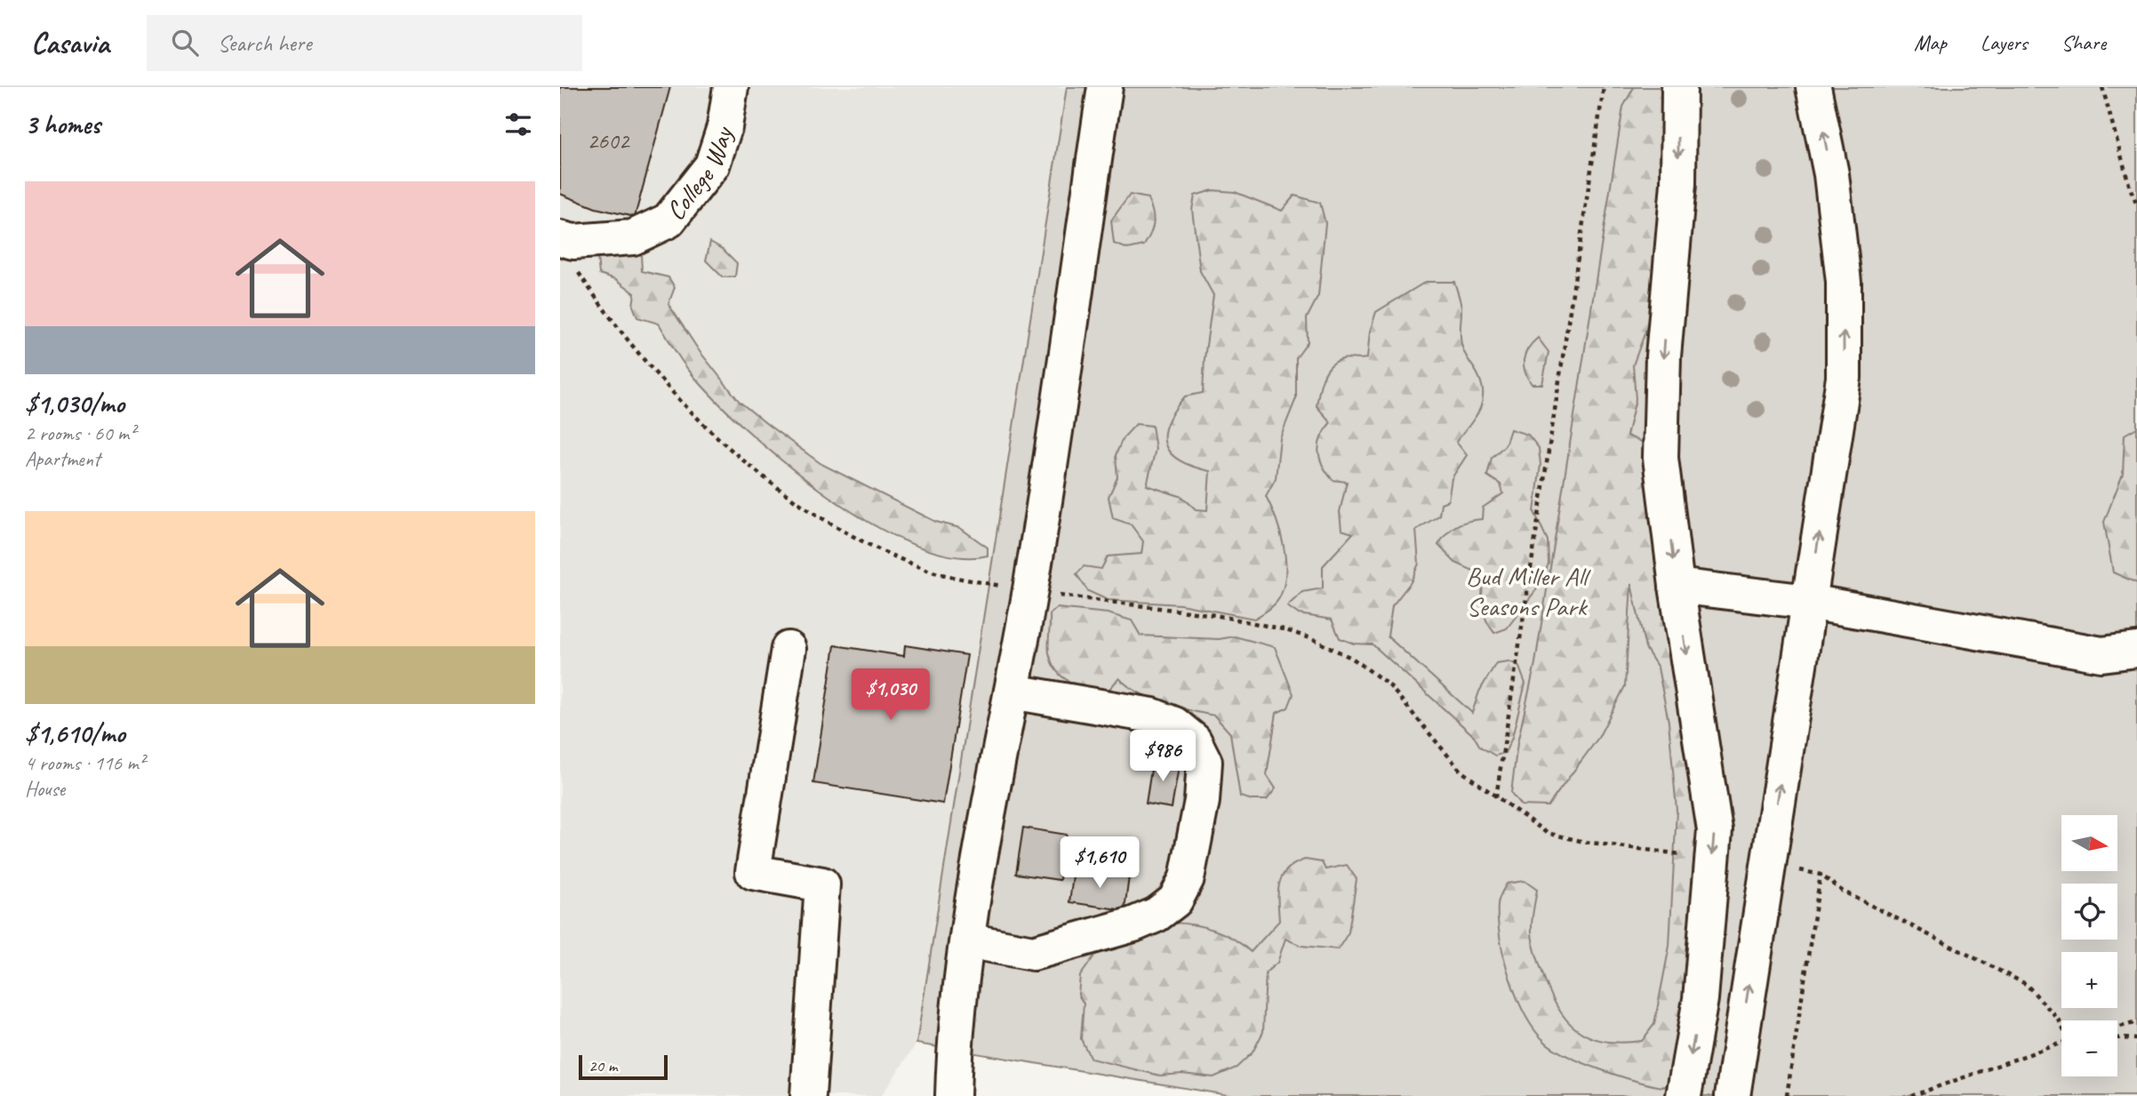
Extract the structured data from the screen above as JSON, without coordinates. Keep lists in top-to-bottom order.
{
  "streets": {
    "lane": ["College Way"]
  },
  "parks": ["Bud Miller All Seasons Park"],
  "house_numbers": ["2602"],
  "scale_bar": "20 m",
  "north": "right",
  "page": {
    "header": "Casavia",
    "search": "Search here",
    "nav": ["Map", "Layers", "Share"],
    "heading": "3 homes",
    "list": [
      {
        "name": "$1,030/mo",
        "note": "2 rooms · 60 m² · Apartment"
      },
      {
        "name": "$1,610/mo",
        "note": "4 rooms · 116 m² · House"
      }
    ],
    "price": ["$1,030", "$986", "$1,610"],
    "map_buttons": ["+", "−"],
    "scale": "20 m"
  }
}
